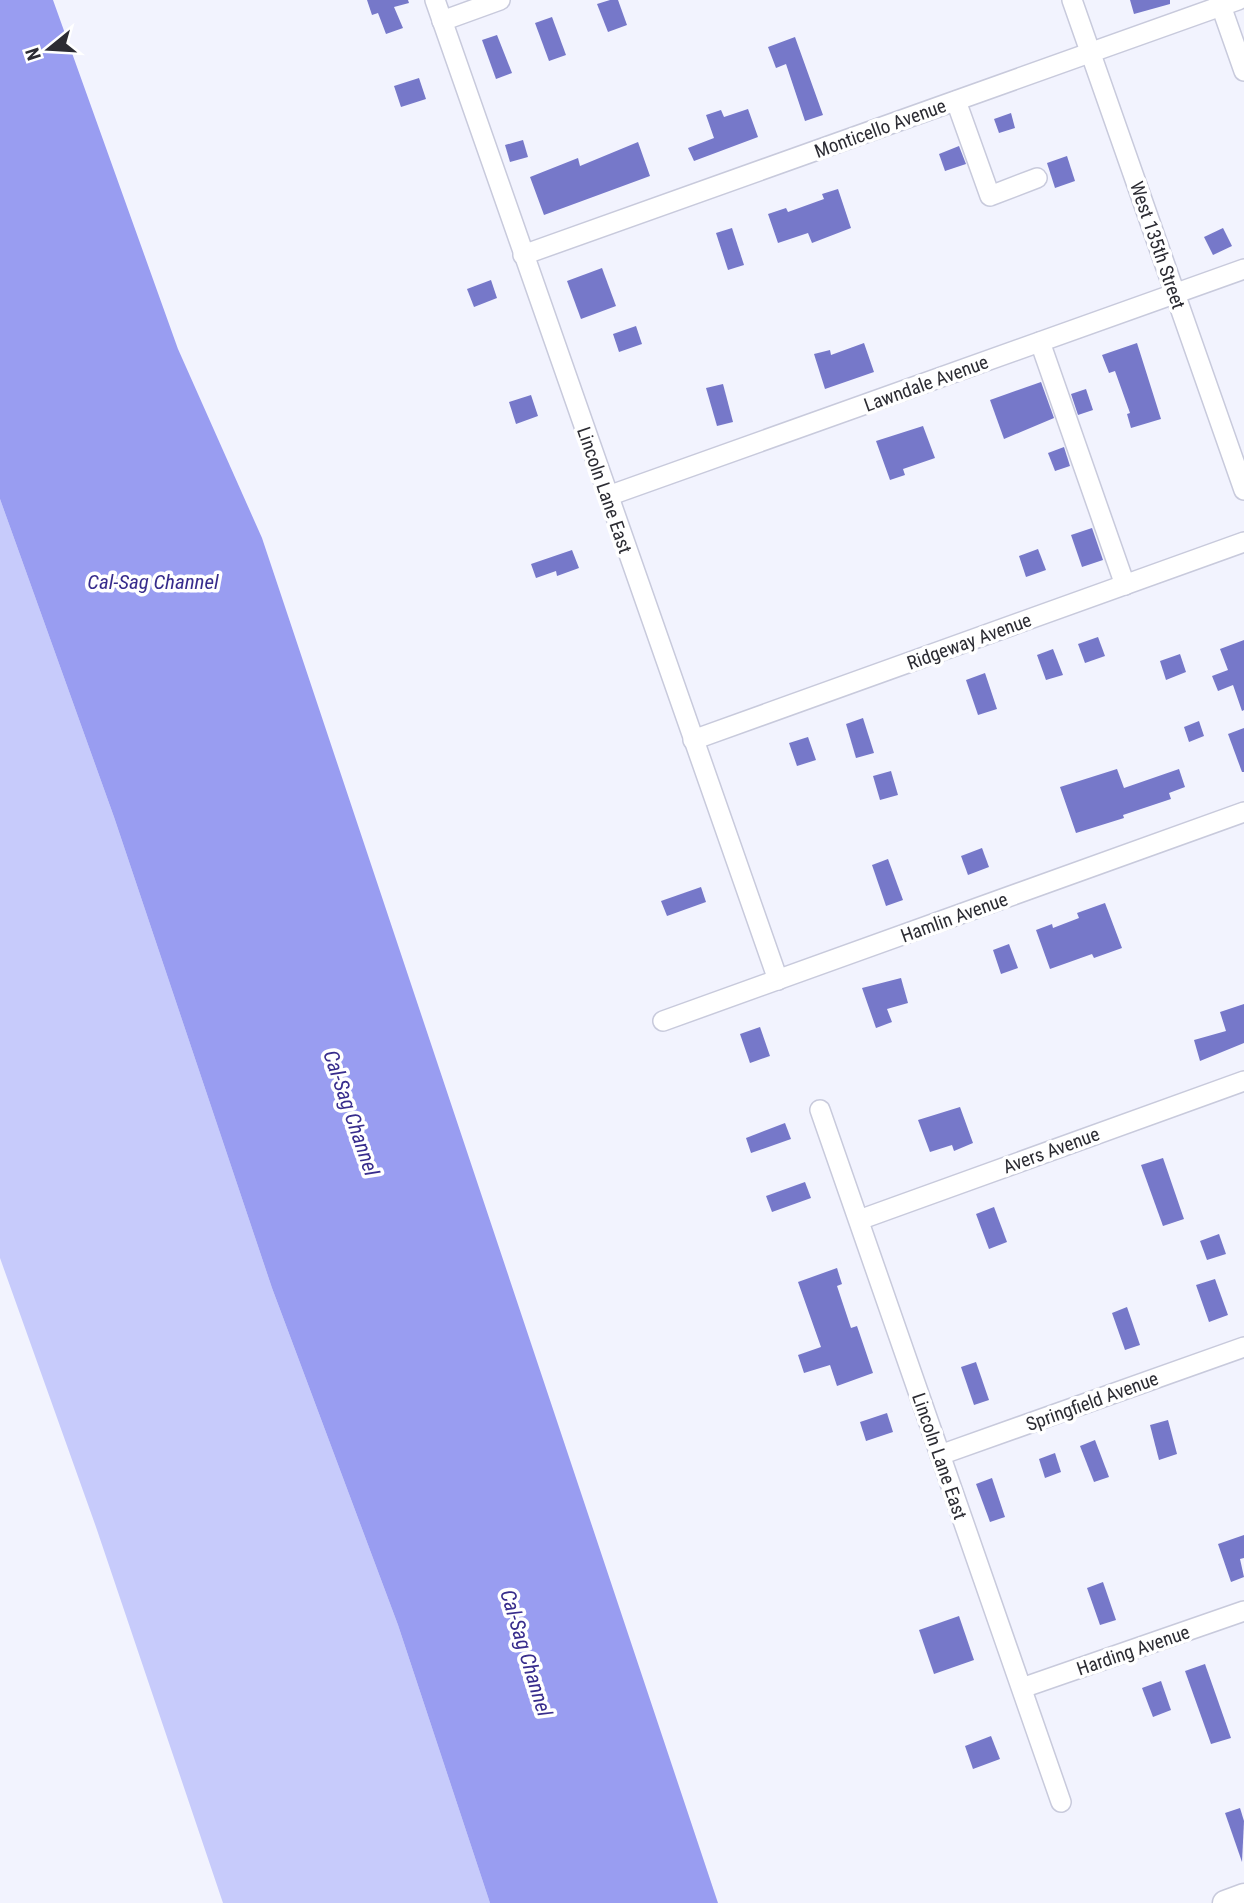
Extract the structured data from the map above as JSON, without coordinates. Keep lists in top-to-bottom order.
{
  "streets": {
    "street": [
      "Monticello Avenue",
      "West 135th Street",
      "Lawndale Avenue",
      "Lincoln Lane East",
      "Ridgeway Avenue",
      "Hamlin Avenue",
      "Avers Avenue",
      "Springfield Avenue",
      "Harding Avenue"
    ]
  },
  "crossings": [
    ["Monticello Avenue", "West 135th Street"],
    ["Monticello Avenue", "Lincoln Lane East"],
    ["West 135th Street", "Lawndale Avenue"],
    ["Lawndale Avenue", "Lincoln Lane East"],
    ["Lincoln Lane East", "Ridgeway Avenue"],
    ["Lincoln Lane East", "Hamlin Avenue"],
    ["Lincoln Lane East", "Avers Avenue"],
    ["Lincoln Lane East", "Springfield Avenue"],
    ["Lincoln Lane East", "Harding Avenue"]
  ],
  "water": ["Cal-Sag Channel"],
  "north": "left"
}
